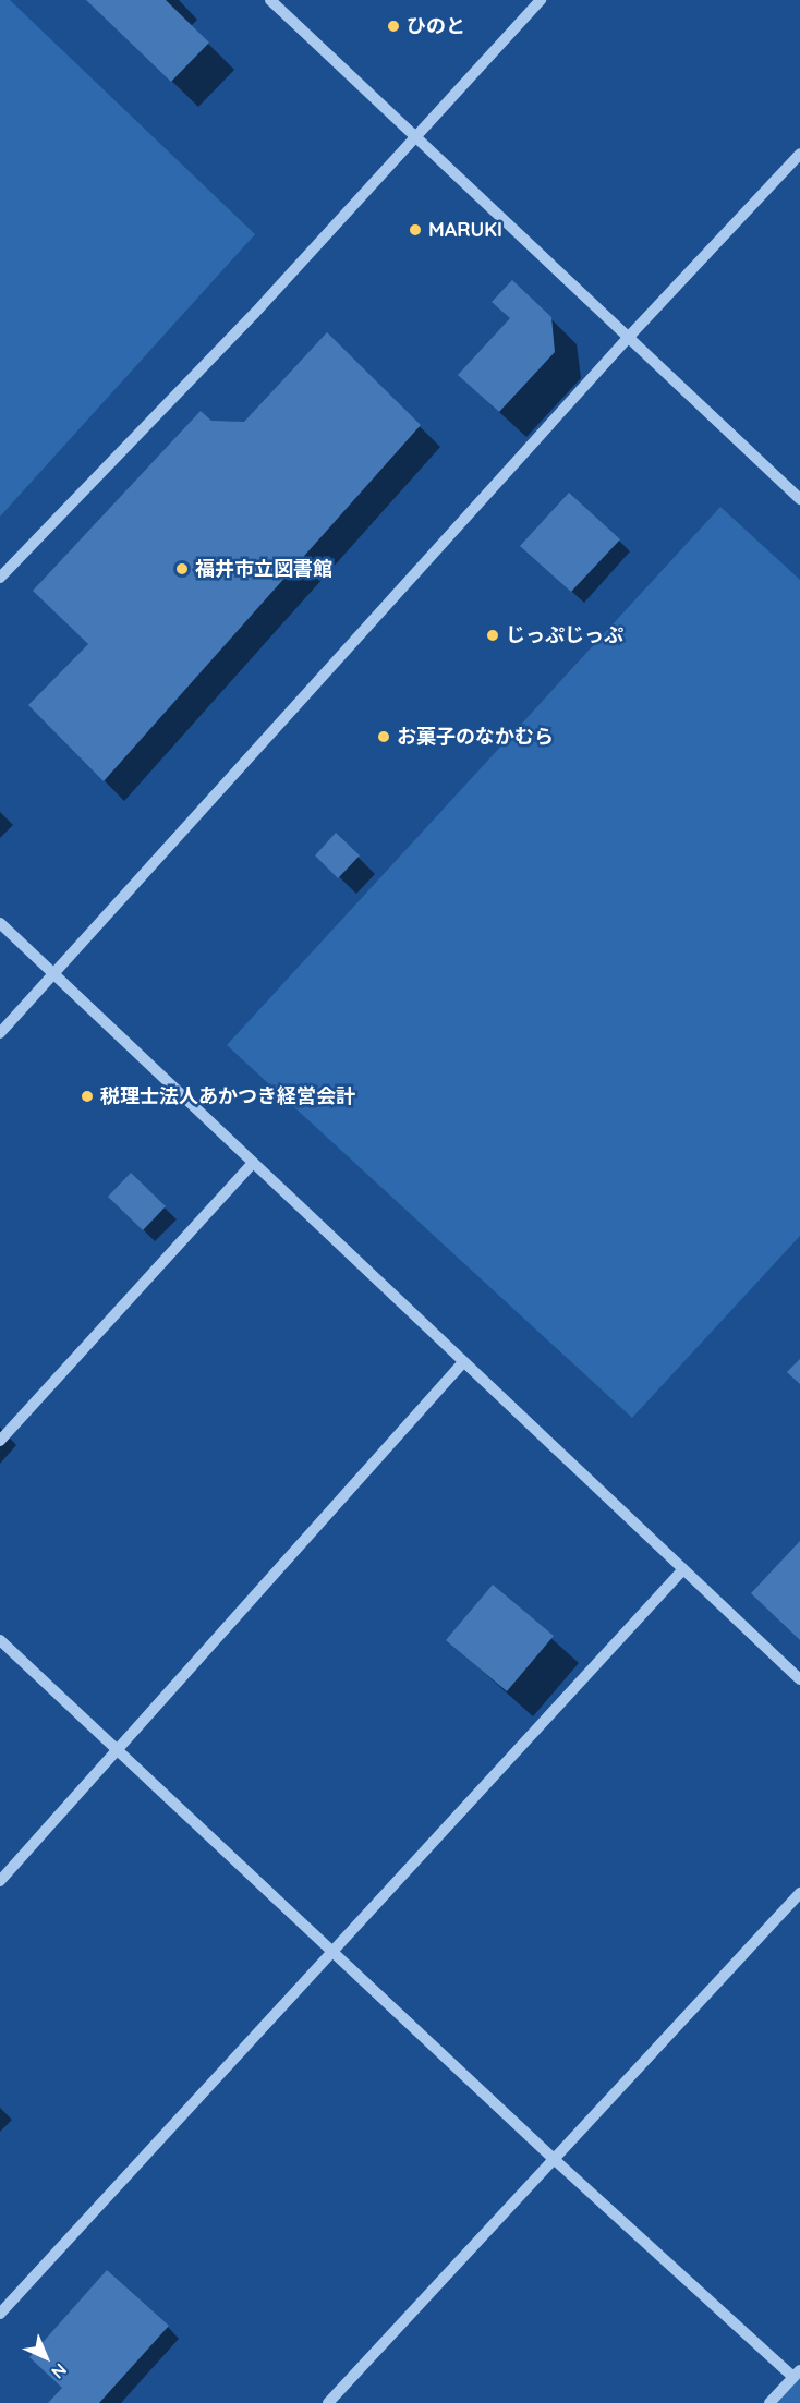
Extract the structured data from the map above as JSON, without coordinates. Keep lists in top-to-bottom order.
{
  "places": [
    "ひのと",
    "MARUKI",
    "福井市立図書館",
    "じっぷじっぷ",
    "お菓子のなかむら",
    "税理士法人あかつき経営会計"
  ],
  "north": "bottom right"
}
